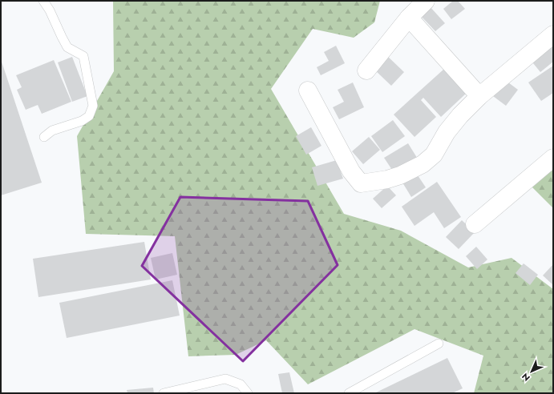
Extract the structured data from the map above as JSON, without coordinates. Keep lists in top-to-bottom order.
{
  "north": "bottom left"
}
